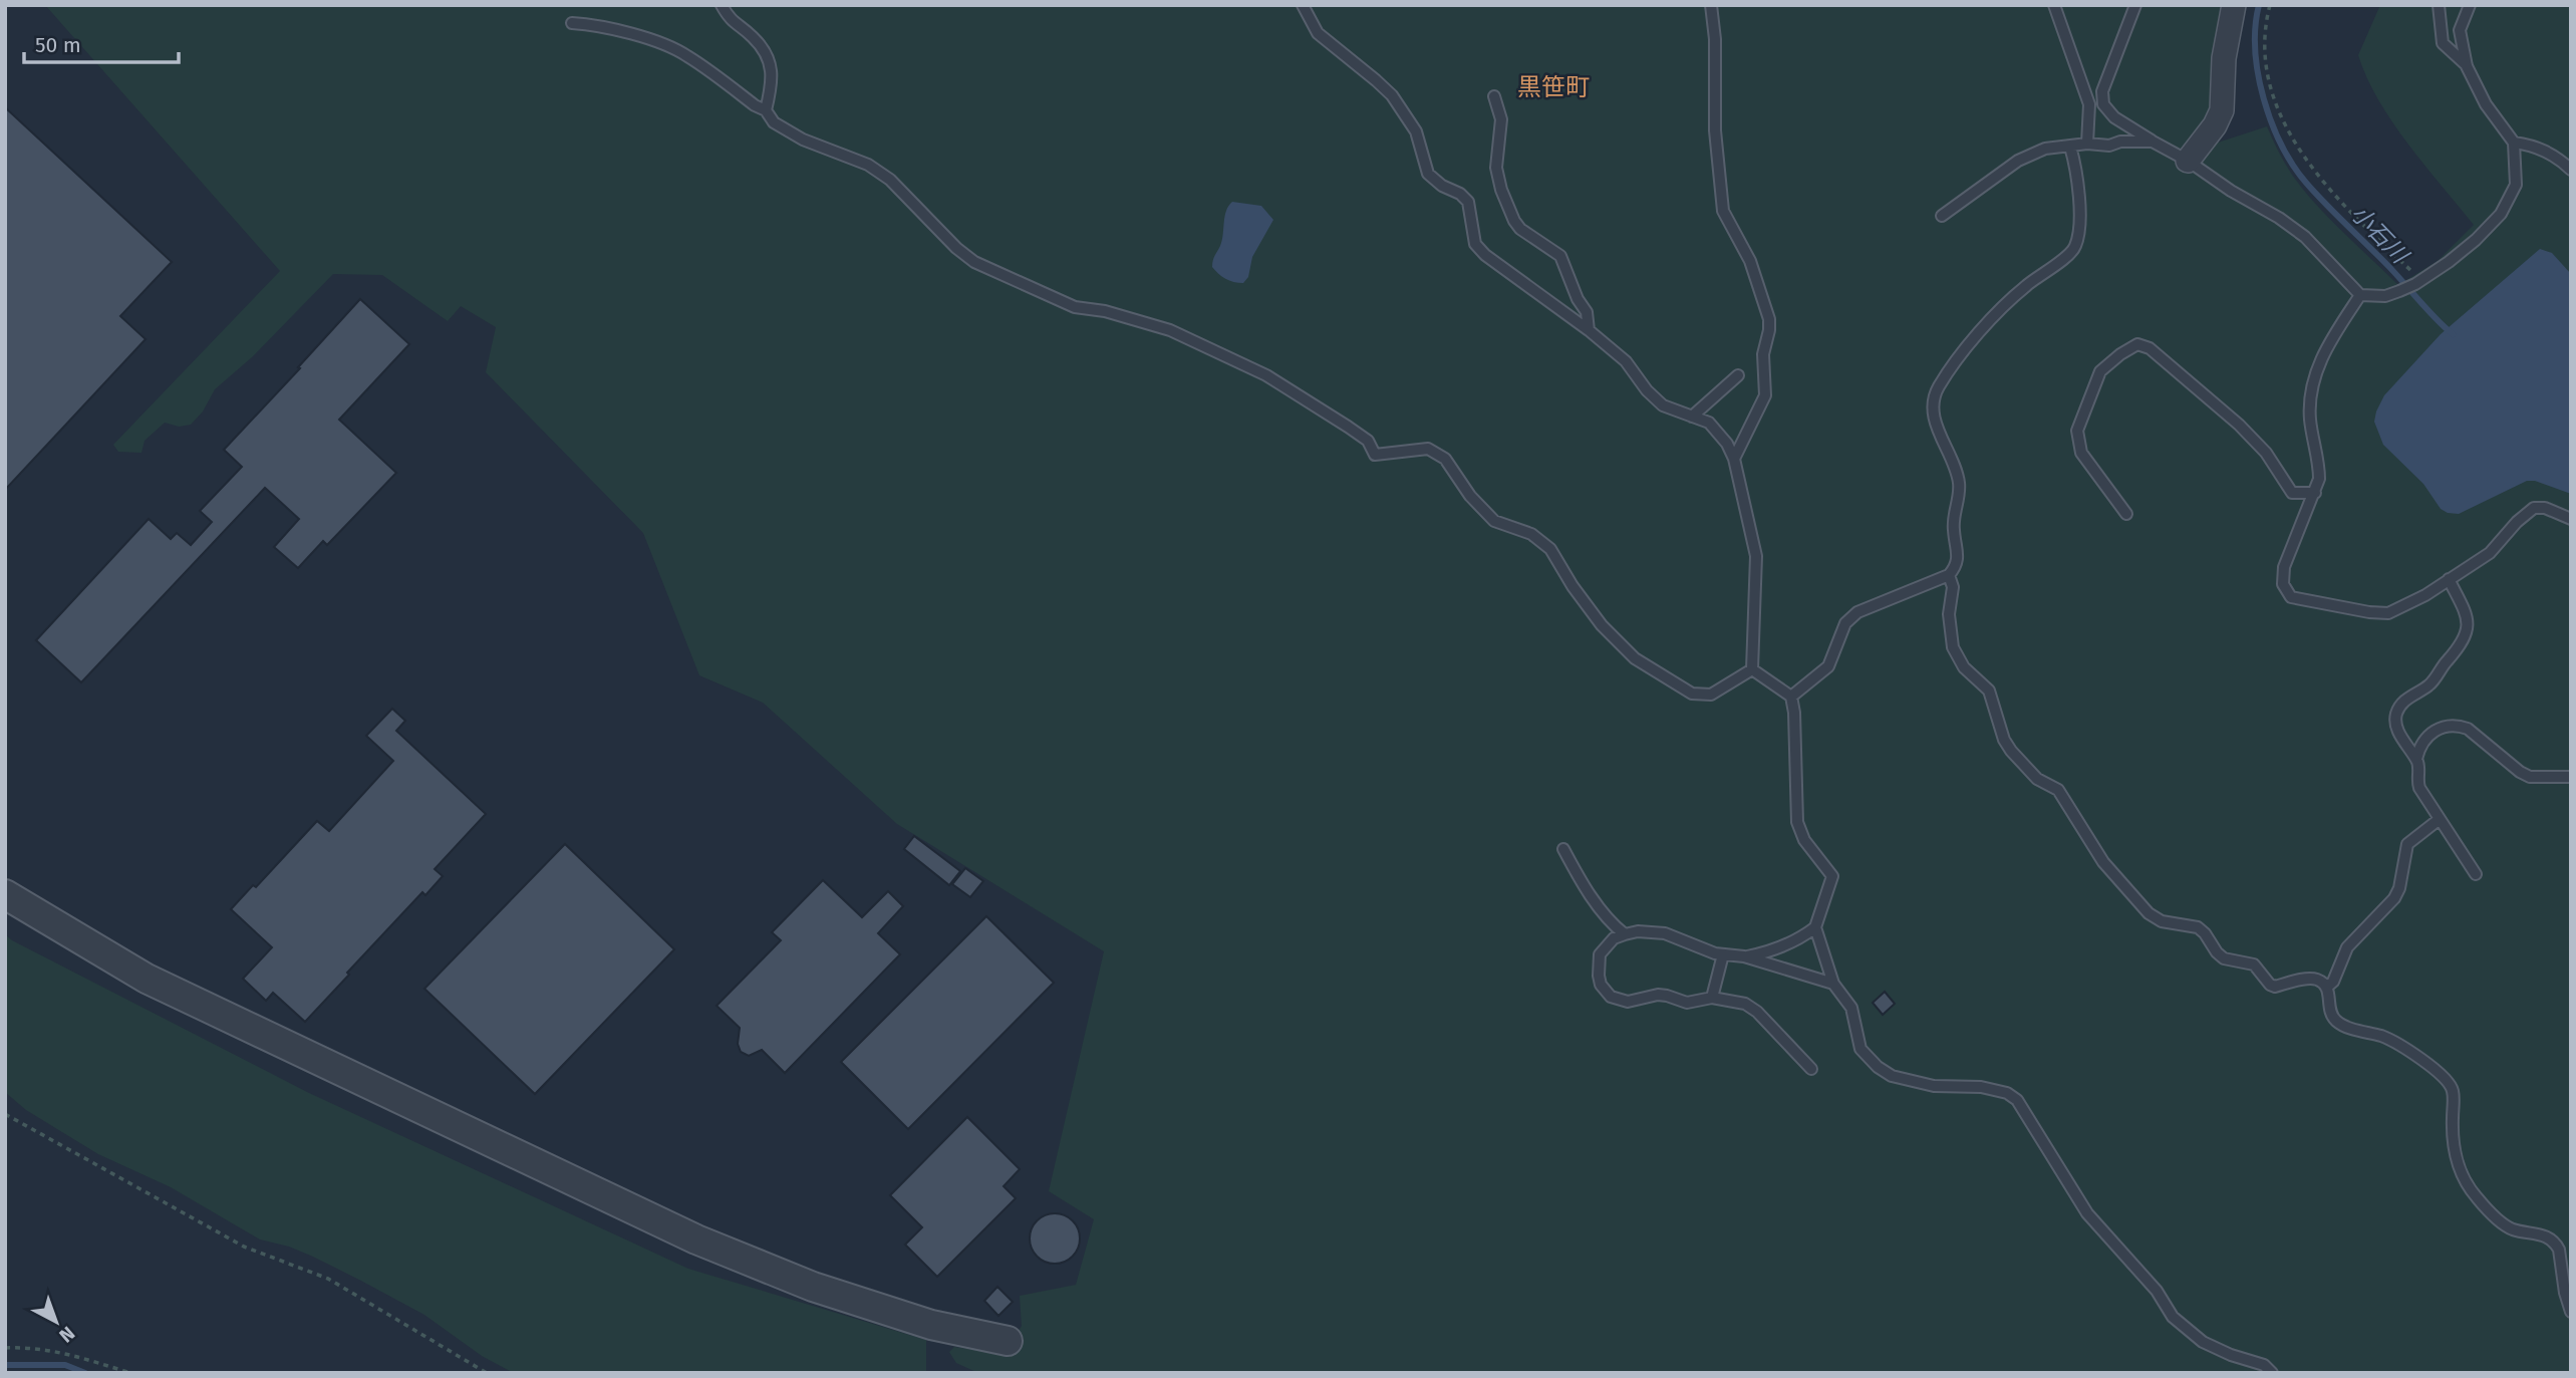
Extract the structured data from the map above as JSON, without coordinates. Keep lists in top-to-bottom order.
{
  "districts": ["黒笹町"],
  "water": ["小石川"],
  "scale_bar": "50 m",
  "north": "bottom right"
}
